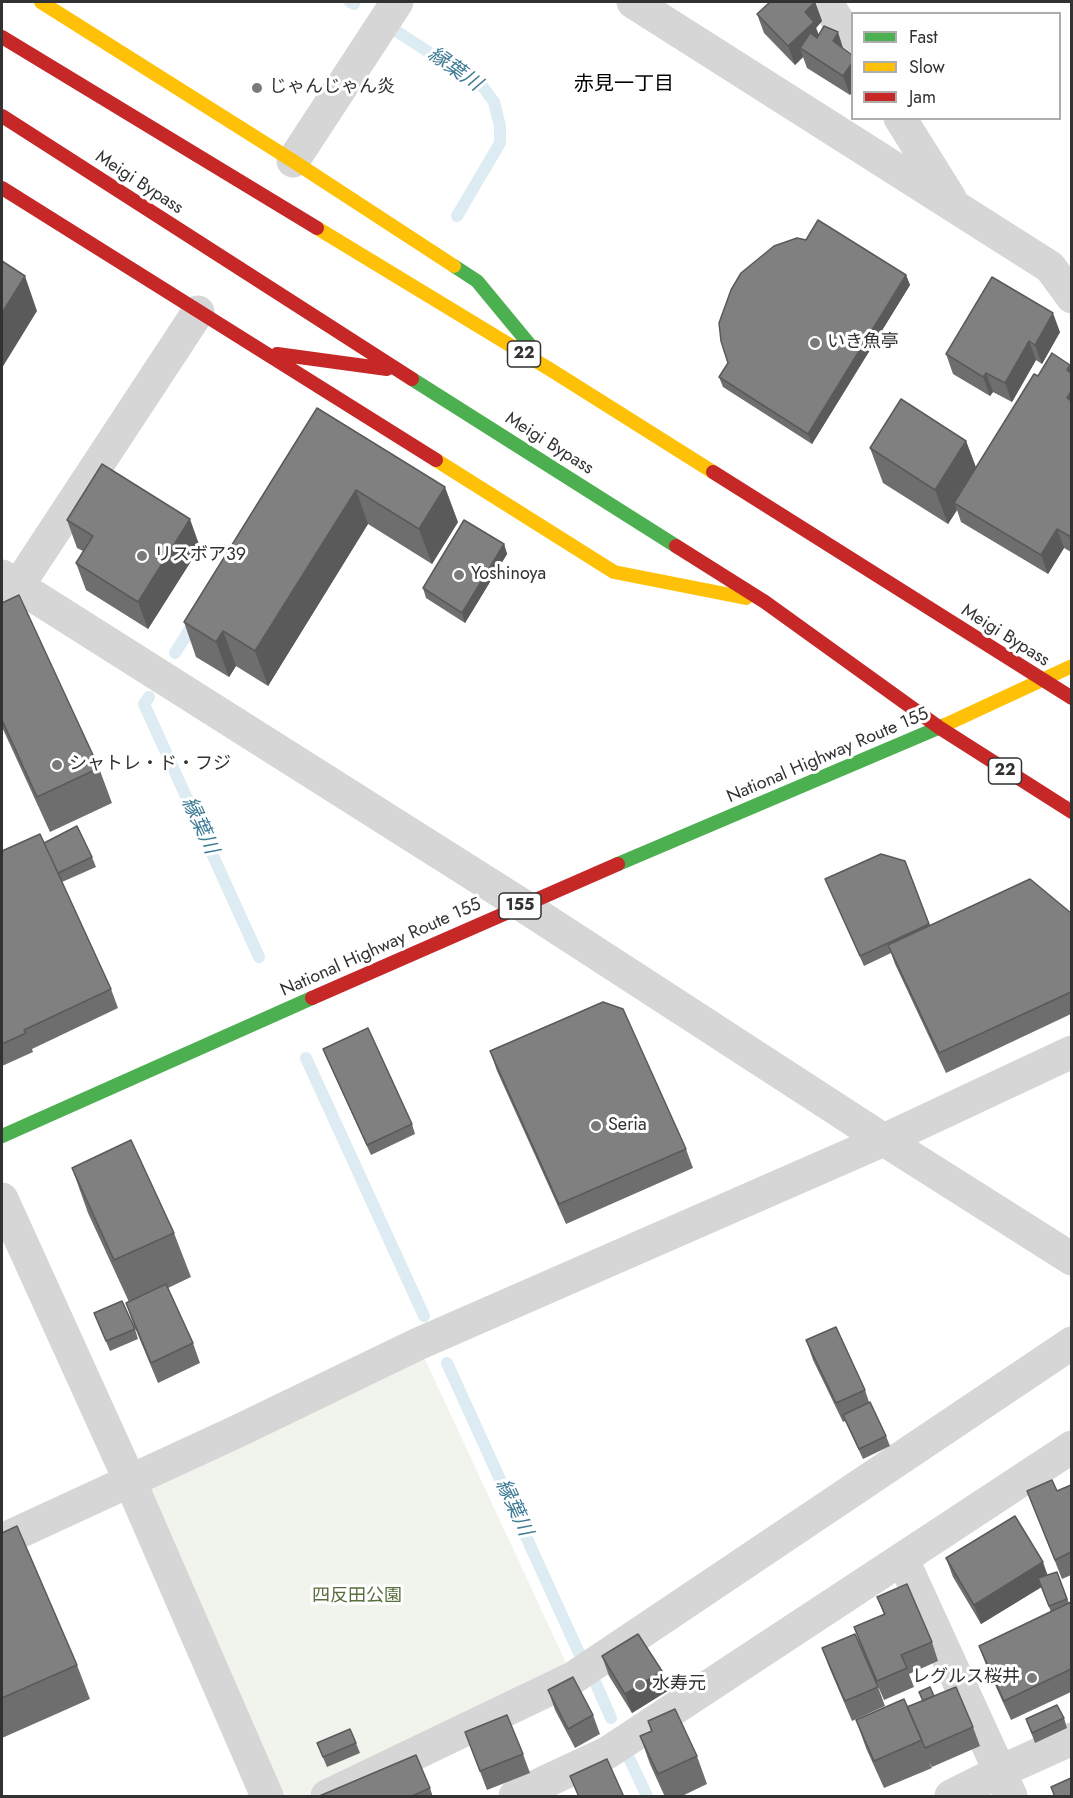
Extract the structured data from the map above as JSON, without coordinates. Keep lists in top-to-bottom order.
{
  "streets": {
    "highway": [
      "Meigi Bypass",
      "22",
      "National Highway Route 155",
      "155"
    ]
  },
  "crossings": [
    ["Meigi Bypass", "22"],
    ["Meigi Bypass", "National Highway Route 155"]
  ],
  "districts": ["赤見一丁目"],
  "water": ["縁葉川"],
  "parks": ["四反田公園"],
  "places": [
    "じゃんじゃん炎",
    "いき魚亭",
    "リスボア39",
    "Yoshinoya",
    "シャトレ・ド・フジ",
    "Seria",
    "レグルス桜井",
    "水寿元"
  ],
  "legend": ["Fast", "Slow", "Jam"]
}
